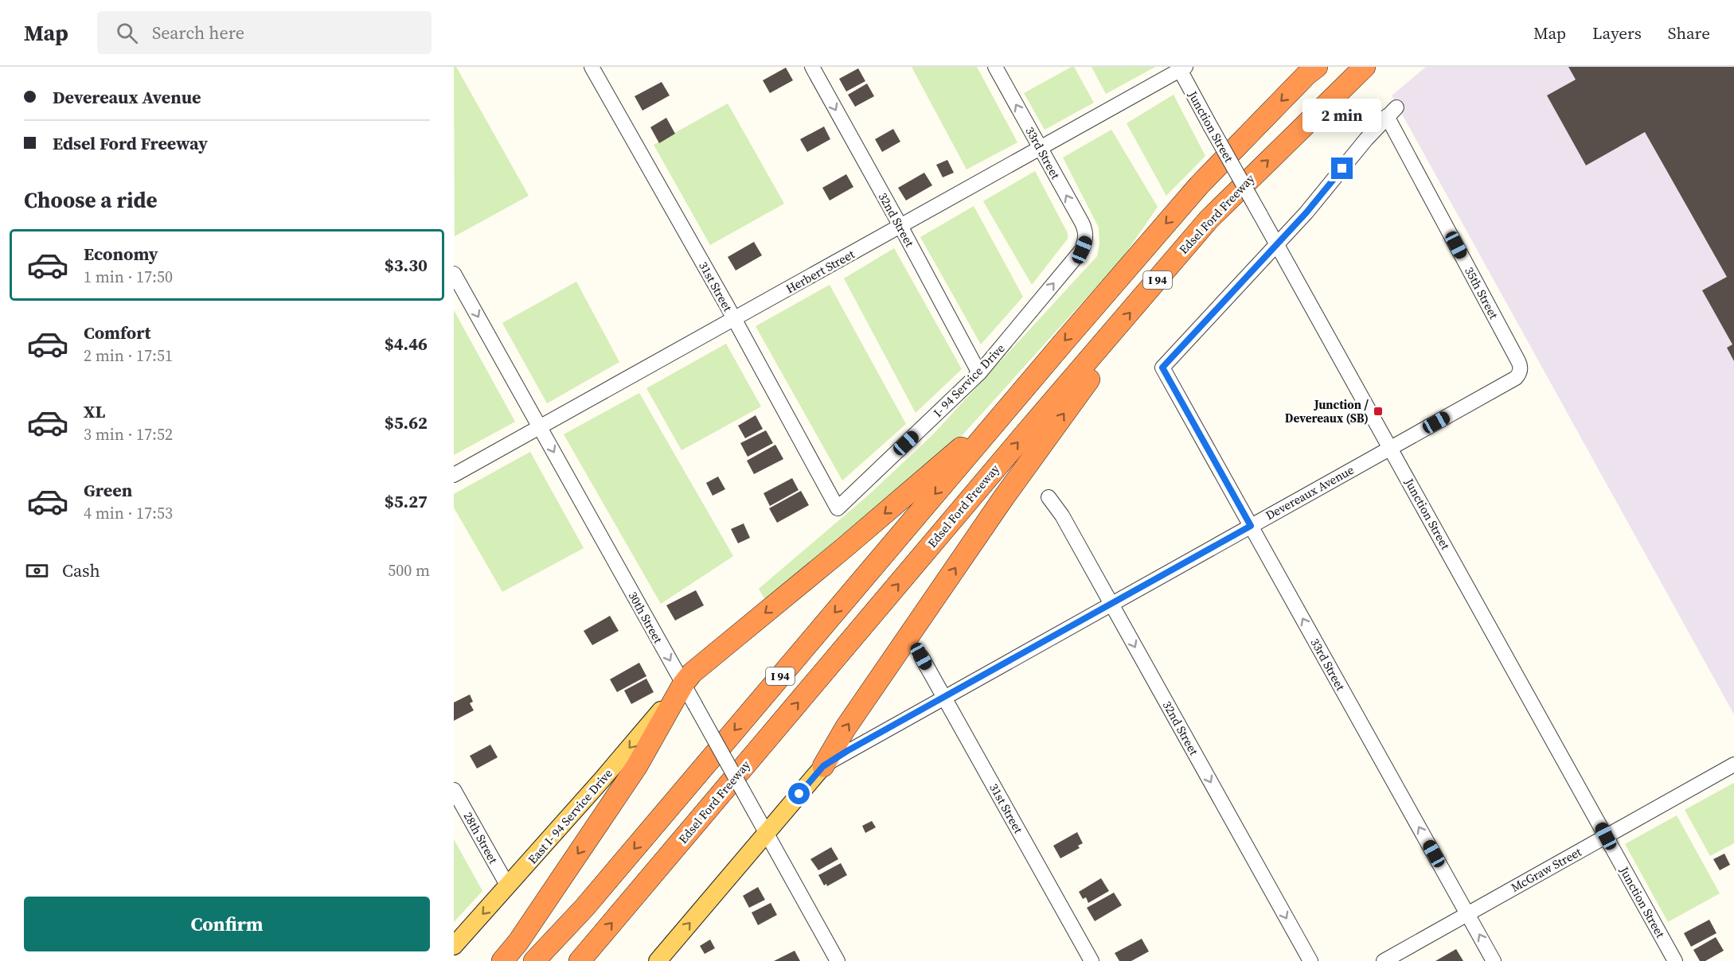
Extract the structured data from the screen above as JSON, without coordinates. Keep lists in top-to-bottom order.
{
  "streets": {
    "highway": ["Edsel Ford Freeway", "I 94"],
    "main road": ["Devereaux Avenue", "East I- 94 Service Drive"],
    "street": [
      "Junction Street",
      "33rd Street",
      "32nd Street",
      "Herbert Street",
      "31st Street",
      "35th Street",
      "I- 94 Service Drive",
      "30th Street",
      "28th Street",
      "McGraw Street"
    ]
  },
  "crossings": [
    ["Junction Street", "33rd Street"],
    ["Junction Street", "Herbert Street"],
    ["Junction Street", "35th Street"],
    ["Junction Street", "Devereaux Avenue"],
    ["Junction Street", "McGraw Street"],
    ["33rd Street", "Herbert Street"],
    ["33rd Street", "35th Street"],
    ["33rd Street", "I- 94 Service Drive"],
    ["33rd Street", "Devereaux Avenue"],
    ["33rd Street", "McGraw Street"],
    ["32nd Street", "Herbert Street"],
    ["32nd Street", "I- 94 Service Drive"],
    ["32nd Street", "Devereaux Avenue"],
    ["Herbert Street", "31st Street"],
    ["Herbert Street", "30th Street"],
    ["31st Street", "I- 94 Service Drive"],
    ["31st Street", "Devereaux Avenue"],
    ["35th Street", "Devereaux Avenue"],
    ["Devereaux Avenue", "30th Street"],
    ["30th Street", "East I- 94 Service Drive"],
    ["East I- 94 Service Drive", "28th Street"]
  ],
  "one_way": [
    "33rd Street",
    "32nd Street",
    "I- 94 Service Drive",
    "30th Street",
    "East I- 94 Service Drive"
  ],
  "places": {
    "transit": ["Junction / Devereaux (SB)"]
  },
  "page": {
    "header": "Map",
    "search": "Search here",
    "nav": ["Map", "Layers", "Share"],
    "banner": ["Devereaux Avenue", "Edsel Ford Freeway"],
    "bubble": "2 min",
    "heading": "Choose a ride",
    "list": [
      {
        "name": "Economy",
        "note": "1 min · 17:50",
        "value": "$3.30"
      },
      {
        "name": "Comfort",
        "note": "2 min · 17:51",
        "value": "$4.46"
      },
      {
        "name": "XL",
        "note": "3 min · 17:52",
        "value": "$5.62"
      },
      {
        "name": "Green",
        "note": "4 min · 17:53",
        "value": "$5.27"
      }
    ],
    "pay": ["Cash", "500 m"],
    "buttons": "Confirm"
  }
}
